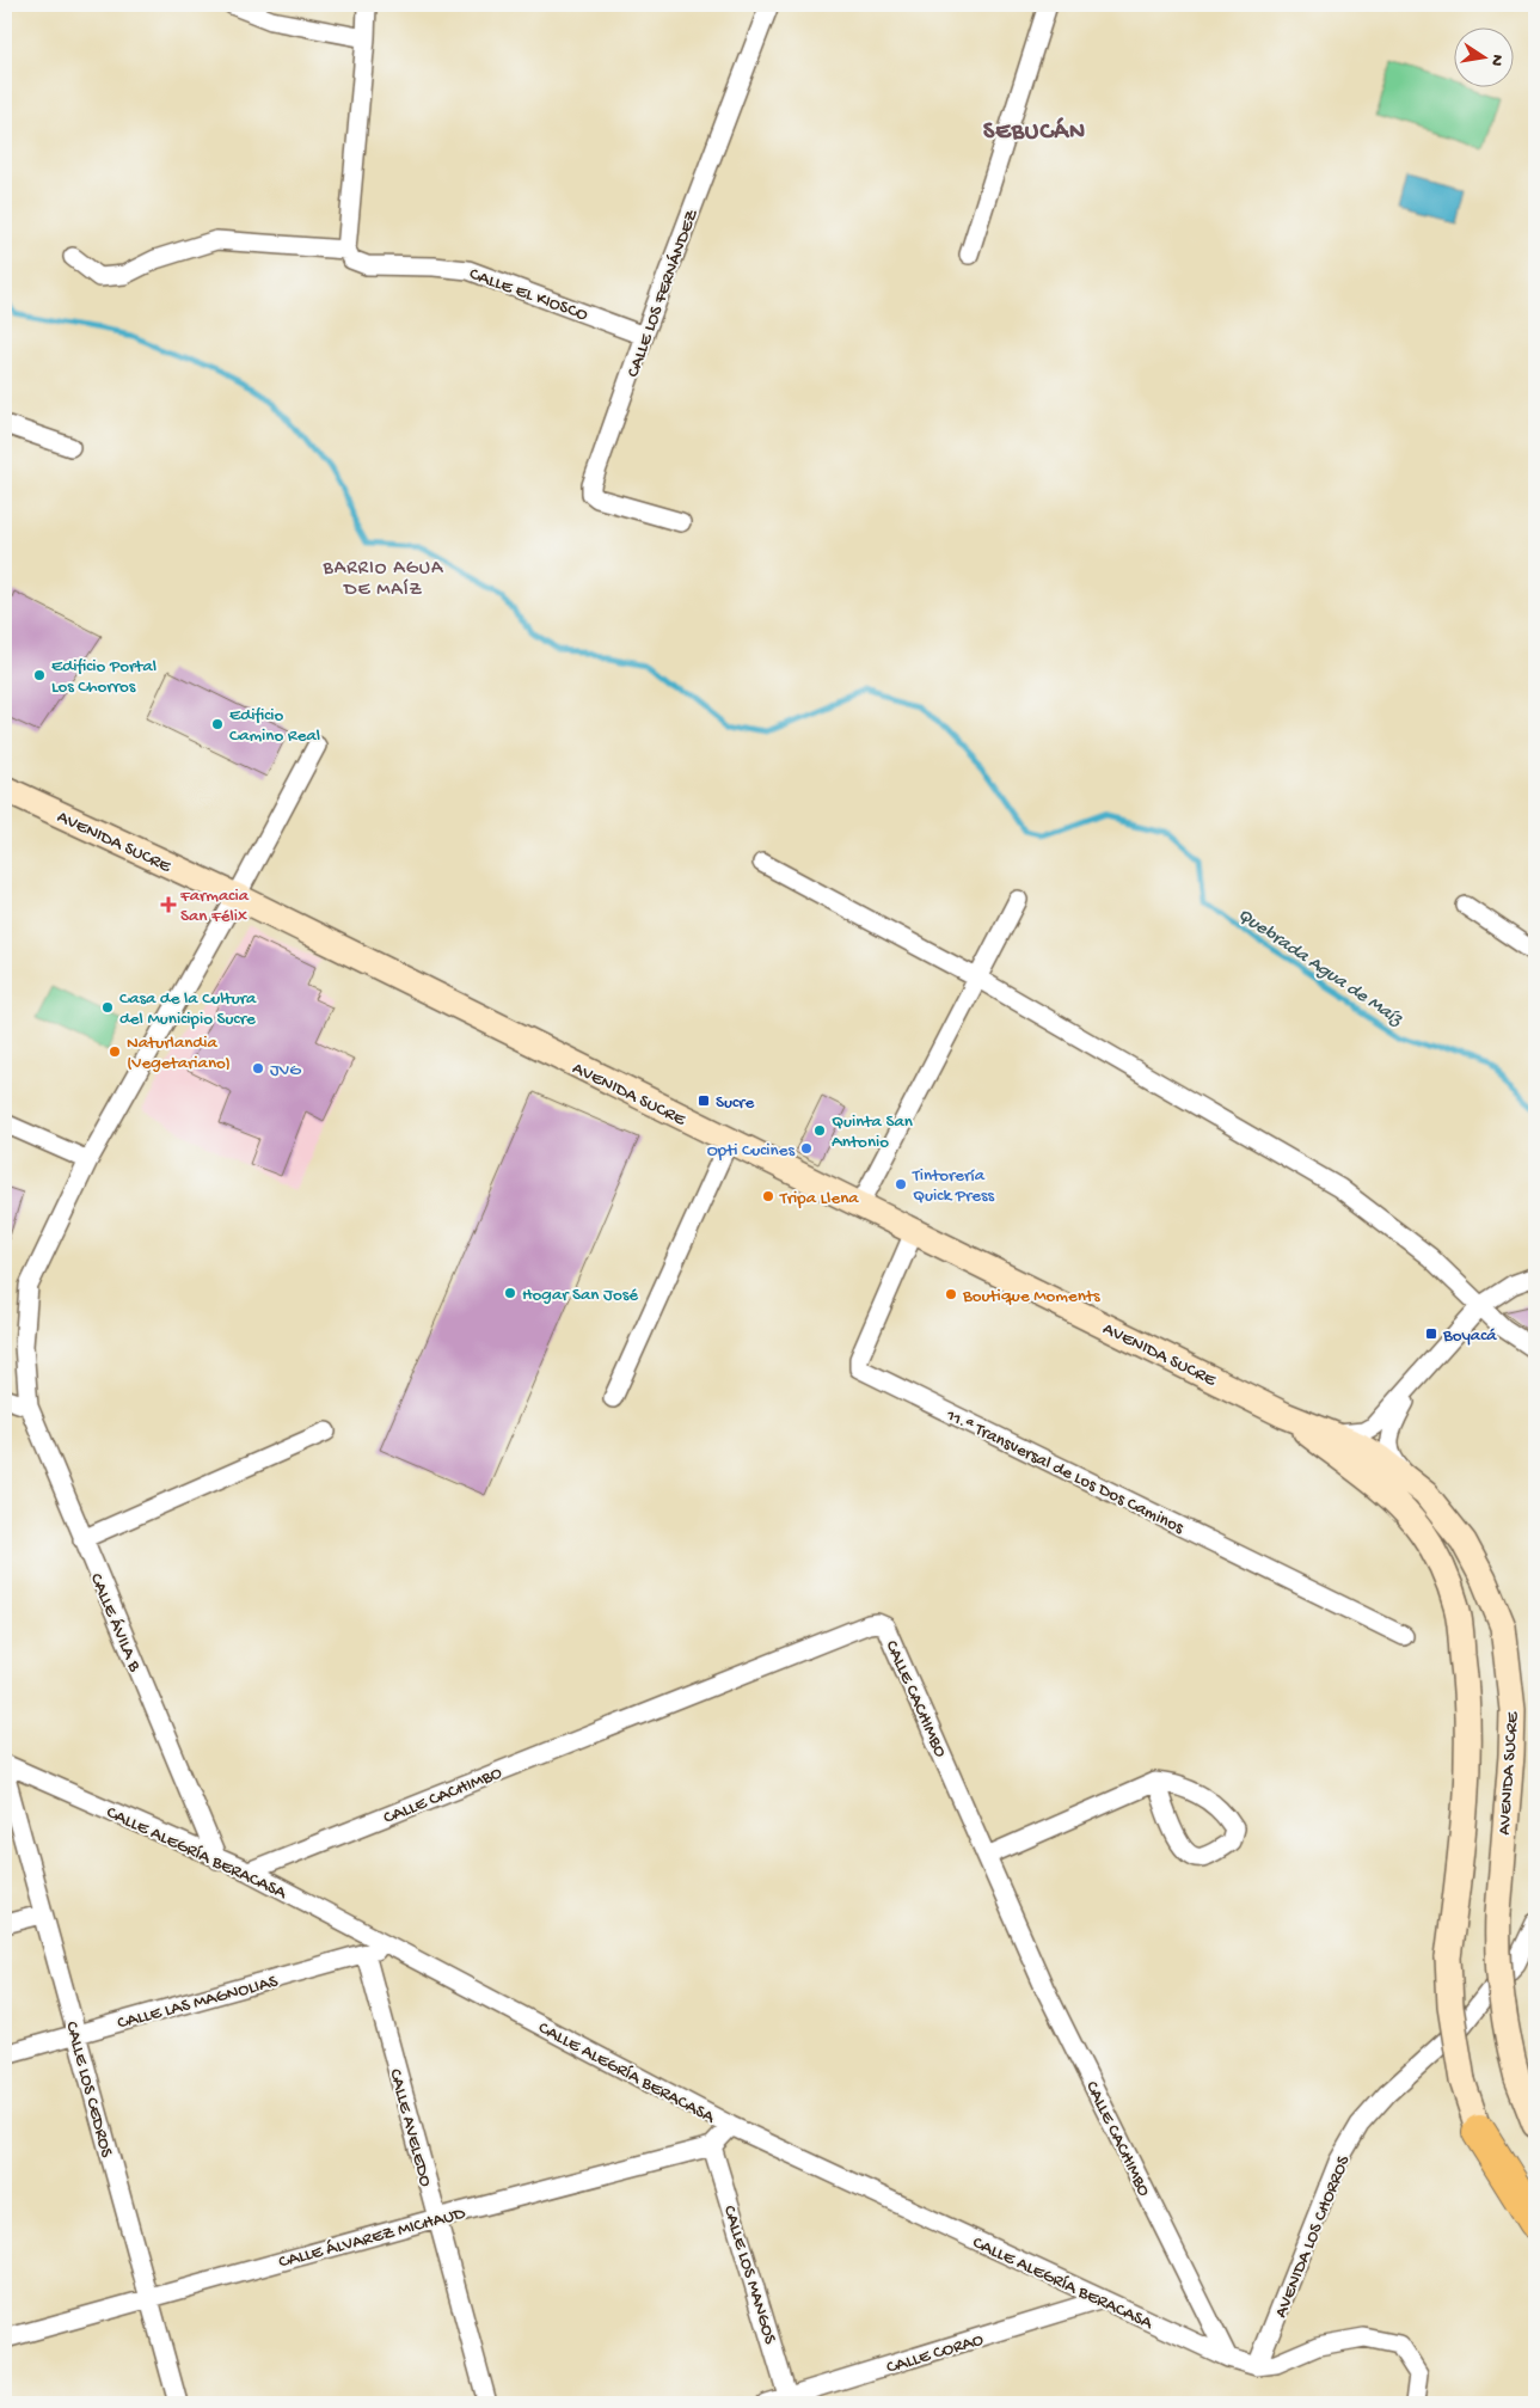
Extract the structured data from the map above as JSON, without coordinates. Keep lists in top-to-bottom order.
{
  "streets": {
    "main road": ["AVENIDA SUCRE"],
    "street": [
      "CALLE EL KIOSCO",
      "CALLE LOS FERNÁNDEZ",
      "11.ª Transversal de Los Dos Caminos",
      "CALLE ÁVILA B",
      "CALLE CACHIMBO",
      "CALLE ALEGRÍA BERACASA",
      "CALLE LAS MAGNOLIAS",
      "CALLE LOS CEDROS",
      "CALLE AVELEDO",
      "CALLE ÁLVAREZ MICHAUD",
      "AVENIDA LOS CHORROS",
      "CALLE LOS MANGOS",
      "CALLE CORAO"
    ]
  },
  "crossings": [
    ["CALLE EL KIOSCO", "CALLE LOS FERNÁNDEZ"],
    ["AVENIDA SUCRE", "11.ª Transversal de Los Dos Caminos"],
    ["AVENIDA SUCRE", "CALLE ÁVILA B"],
    ["CALLE ÁVILA B", "CALLE ALEGRÍA BERACASA"],
    ["CALLE CACHIMBO", "CALLE ALEGRÍA BERACASA"],
    ["CALLE ALEGRÍA BERACASA", "CALLE LAS MAGNOLIAS"],
    ["CALLE ALEGRÍA BERACASA", "AVENIDA LOS CHORROS"],
    ["CALLE ALEGRÍA BERACASA", "CALLE CORAO"],
    ["CALLE LAS MAGNOLIAS", "CALLE LOS CEDROS"],
    ["CALLE LAS MAGNOLIAS", "CALLE AVELEDO"],
    ["CALLE LOS CEDROS", "CALLE ÁLVAREZ MICHAUD"],
    ["CALLE AVELEDO", "CALLE ÁLVAREZ MICHAUD"],
    ["CALLE ÁLVAREZ MICHAUD", "CALLE LOS MANGOS"],
    ["CALLE LOS MANGOS", "CALLE CORAO"]
  ],
  "districts": ["SEBUCÁN", "BARRIO AGUA DE MAÍZ"],
  "water": ["Quebrada Agua de Maíz"],
  "places": {
    "other": [
      "Edificio Portal Los Chorros",
      "Edificio Camino Real",
      "Casa de la Cultura del Municipio Sucre",
      "Naturlandia (Vegetariano)",
      "JVG",
      "Quinta San Antonio",
      "Opti Cucines",
      "Tintorería Quick Press",
      "Tripa Llena",
      "Hogar San José",
      "Boutique Moments"
    ],
    "health": ["Farmacia San Félix"],
    "transit": ["Sucre", "Boyacá"]
  },
  "north": "right"
}
